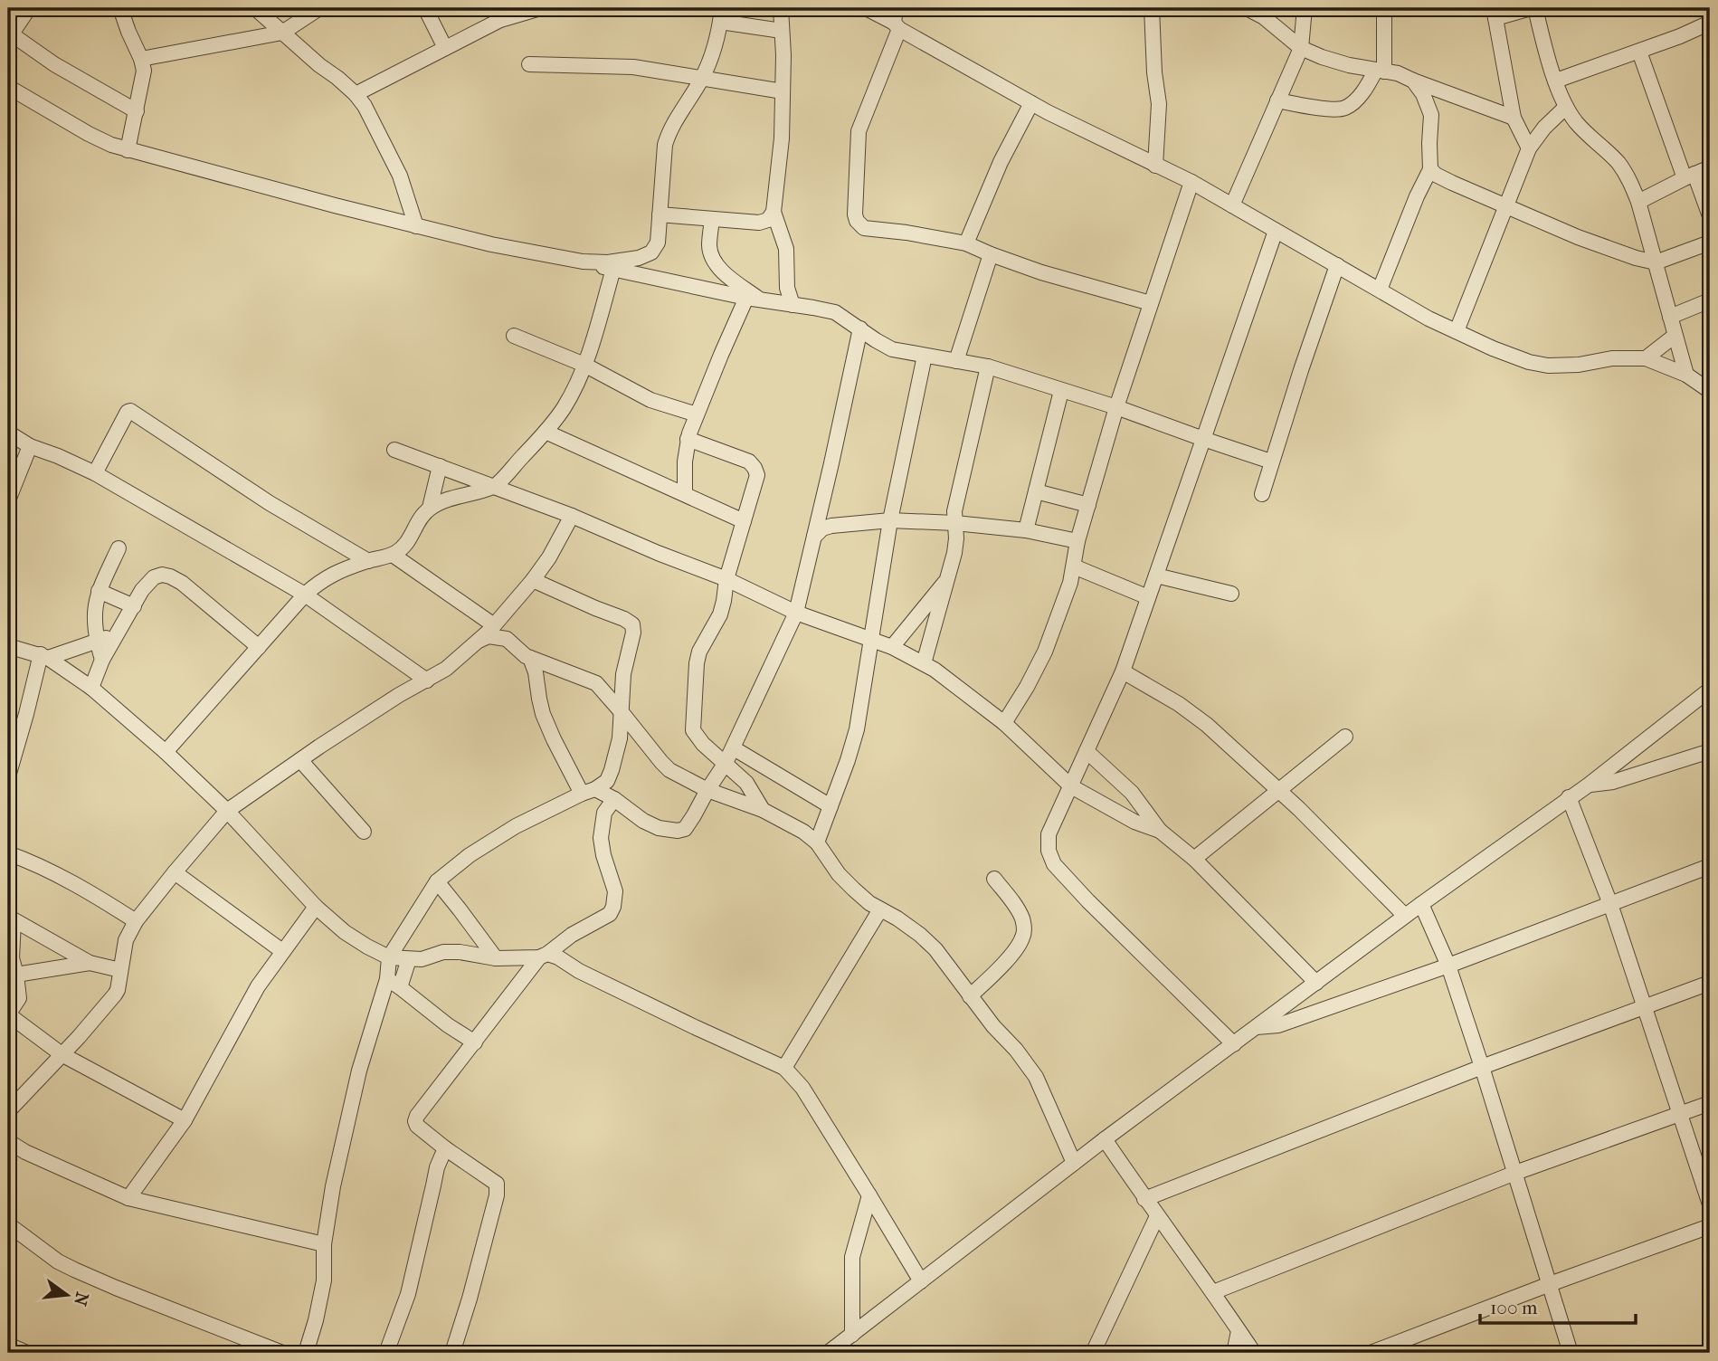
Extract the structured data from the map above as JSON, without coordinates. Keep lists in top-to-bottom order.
{
  "scale_bar": "100 m",
  "north": "right"
}
